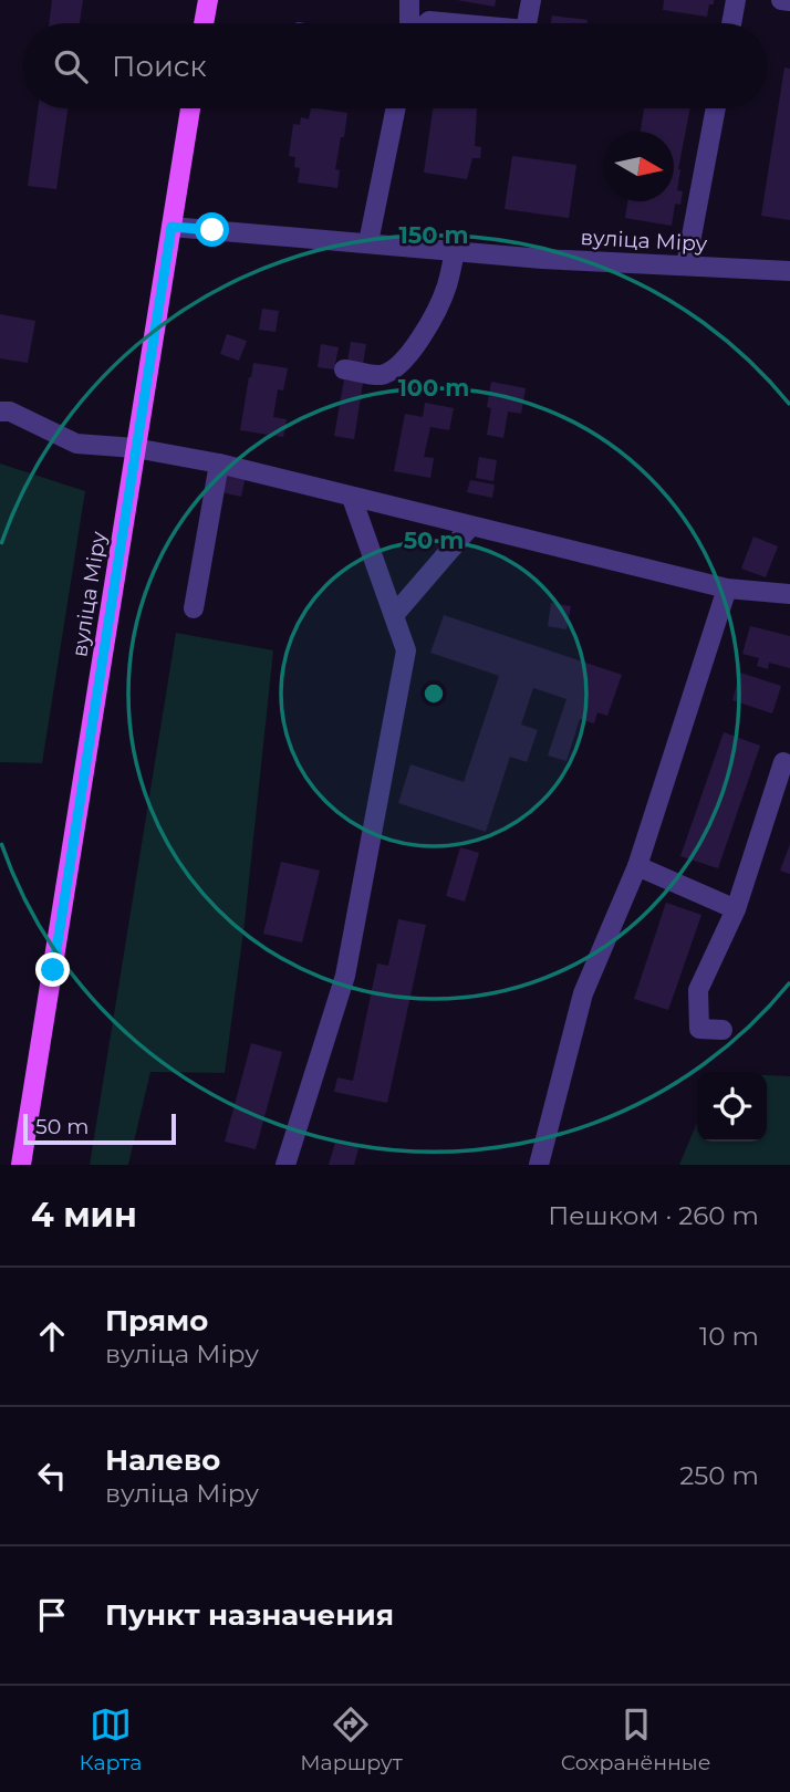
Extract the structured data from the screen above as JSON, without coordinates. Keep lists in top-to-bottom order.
{
  "streets": {
    "main road": ["вуліца Міру"]
  },
  "scale_bar": "50 m",
  "north": "right",
  "page": {
    "search": "Поиск",
    "scale": "50 m",
    "heading": ["4 мин", "Пешком · 260 m"],
    "list": [
      ["Прямо", "вуліца Міру", "10 m"],
      ["Налево", "вуліца Міру", "250 m"],
      "Пункт назначения"
    ],
    "nav": ["Карта", "Маршрут", "Сохранённые"]
  },
  "rings": ["150 m", "100 m", "50 m"]
}
